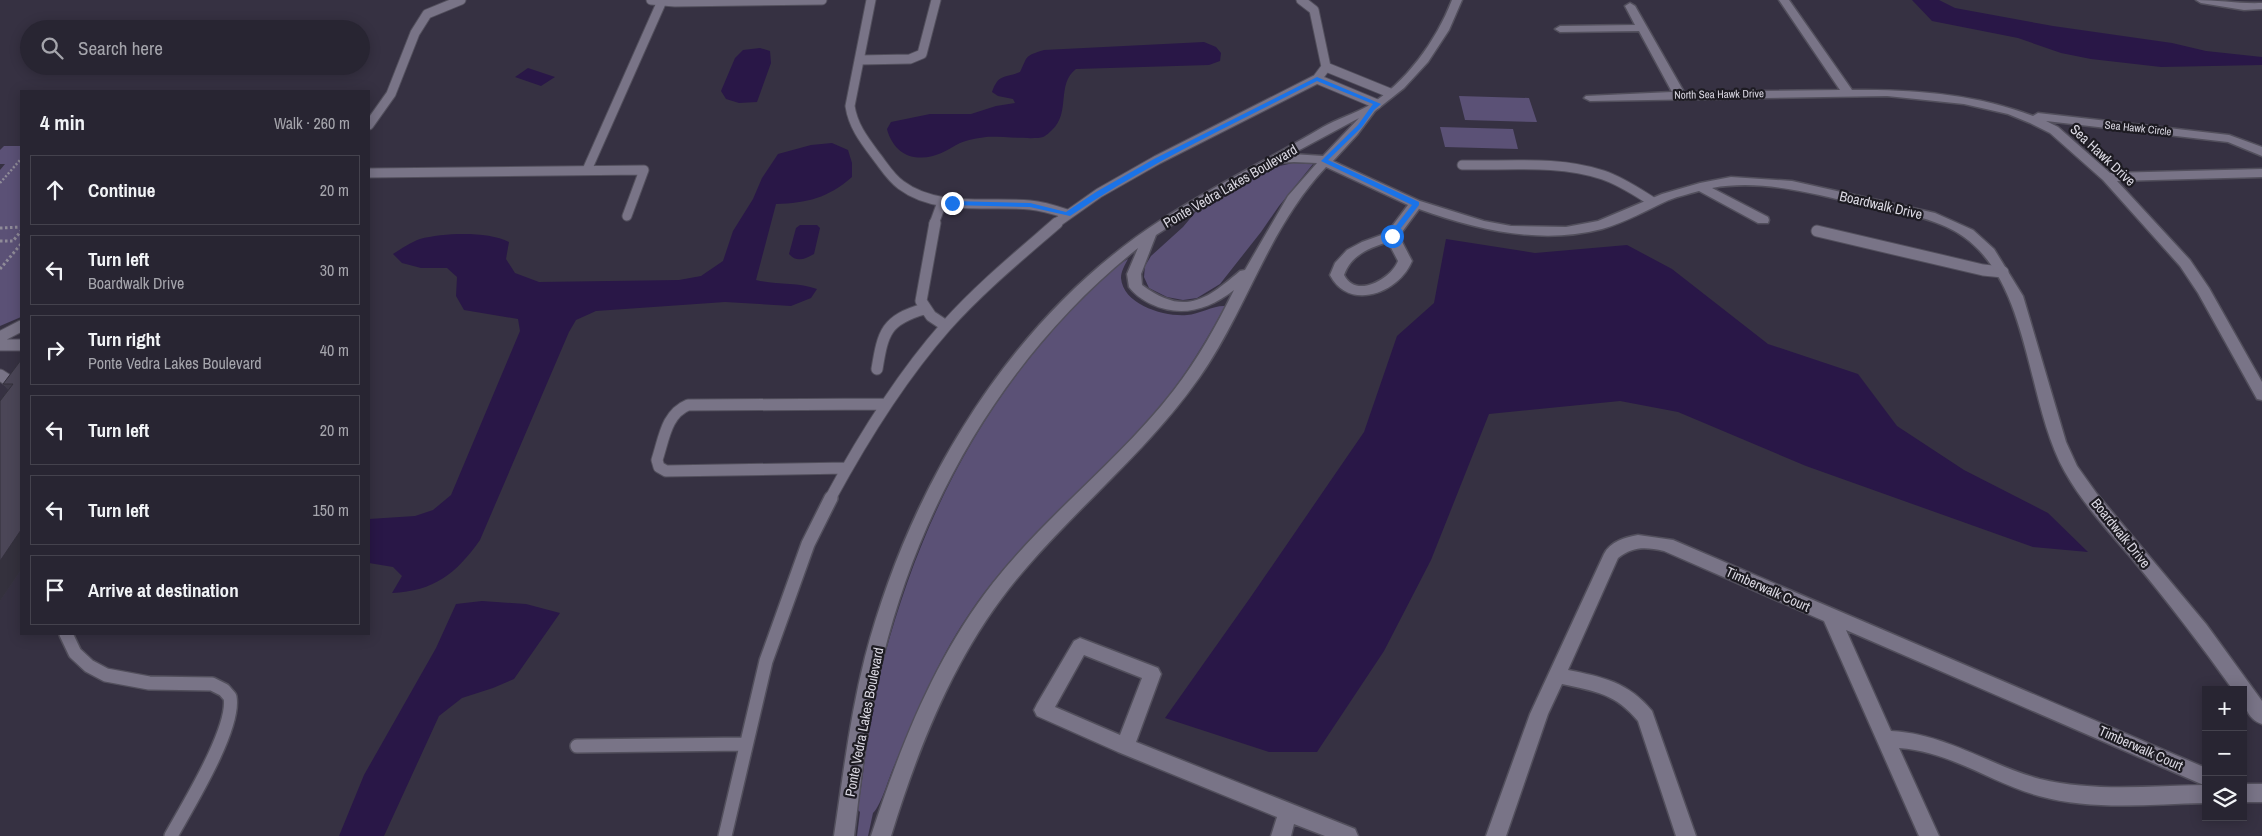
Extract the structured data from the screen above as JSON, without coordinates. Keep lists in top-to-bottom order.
{
  "streets": {
    "street": [
      "North Sea Hawk Drive",
      "Sea Hawk Circle",
      "Sea Hawk Drive",
      "Ponte Vedra Lakes Boulevard",
      "Boardwalk Drive",
      "Timberwalk Court"
    ]
  },
  "crossings": [
    ["North Sea Hawk Drive", "Sea Hawk Drive"],
    ["Sea Hawk Circle", "Sea Hawk Drive"],
    ["Ponte Vedra Lakes Boulevard", "Boardwalk Drive"]
  ],
  "page": {
    "search": "Search here",
    "heading": ["4 min", "Walk · 260 m"],
    "list": [
      ["Continue", "20 m"],
      ["Turn left", "Boardwalk Drive", "30 m"],
      ["Turn right", "Ponte Vedra Lakes Boulevard", "40 m"],
      ["Turn left", "20 m"],
      ["Turn left", "150 m"],
      "Arrive at destination"
    ],
    "map_buttons": ["+", "−"]
  }
}
